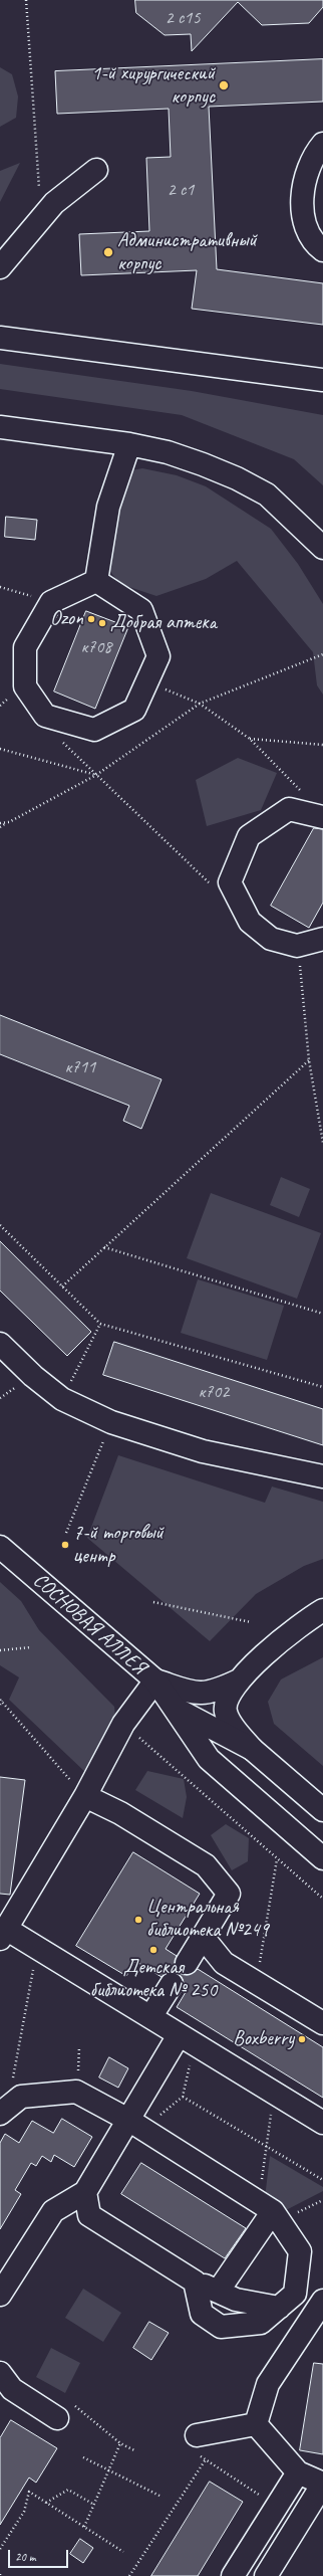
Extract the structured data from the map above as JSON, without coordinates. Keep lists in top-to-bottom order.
{
  "streets": {
    "street": ["СОСНОВАЯ АЛЛЕЯ"]
  },
  "places": [
    "1-й хирургический корпус",
    "Административный корпус",
    "Ozon",
    "Добрая аптека",
    "7-й торговый центр",
    "Центральная библиотека №249",
    "Детская библиотека № 250",
    "Boxberry"
  ],
  "house_numbers": [
    "2 с15",
    "2 с1",
    "к708",
    "к711",
    "к702"
  ],
  "scale_bar": "20 m"
}
